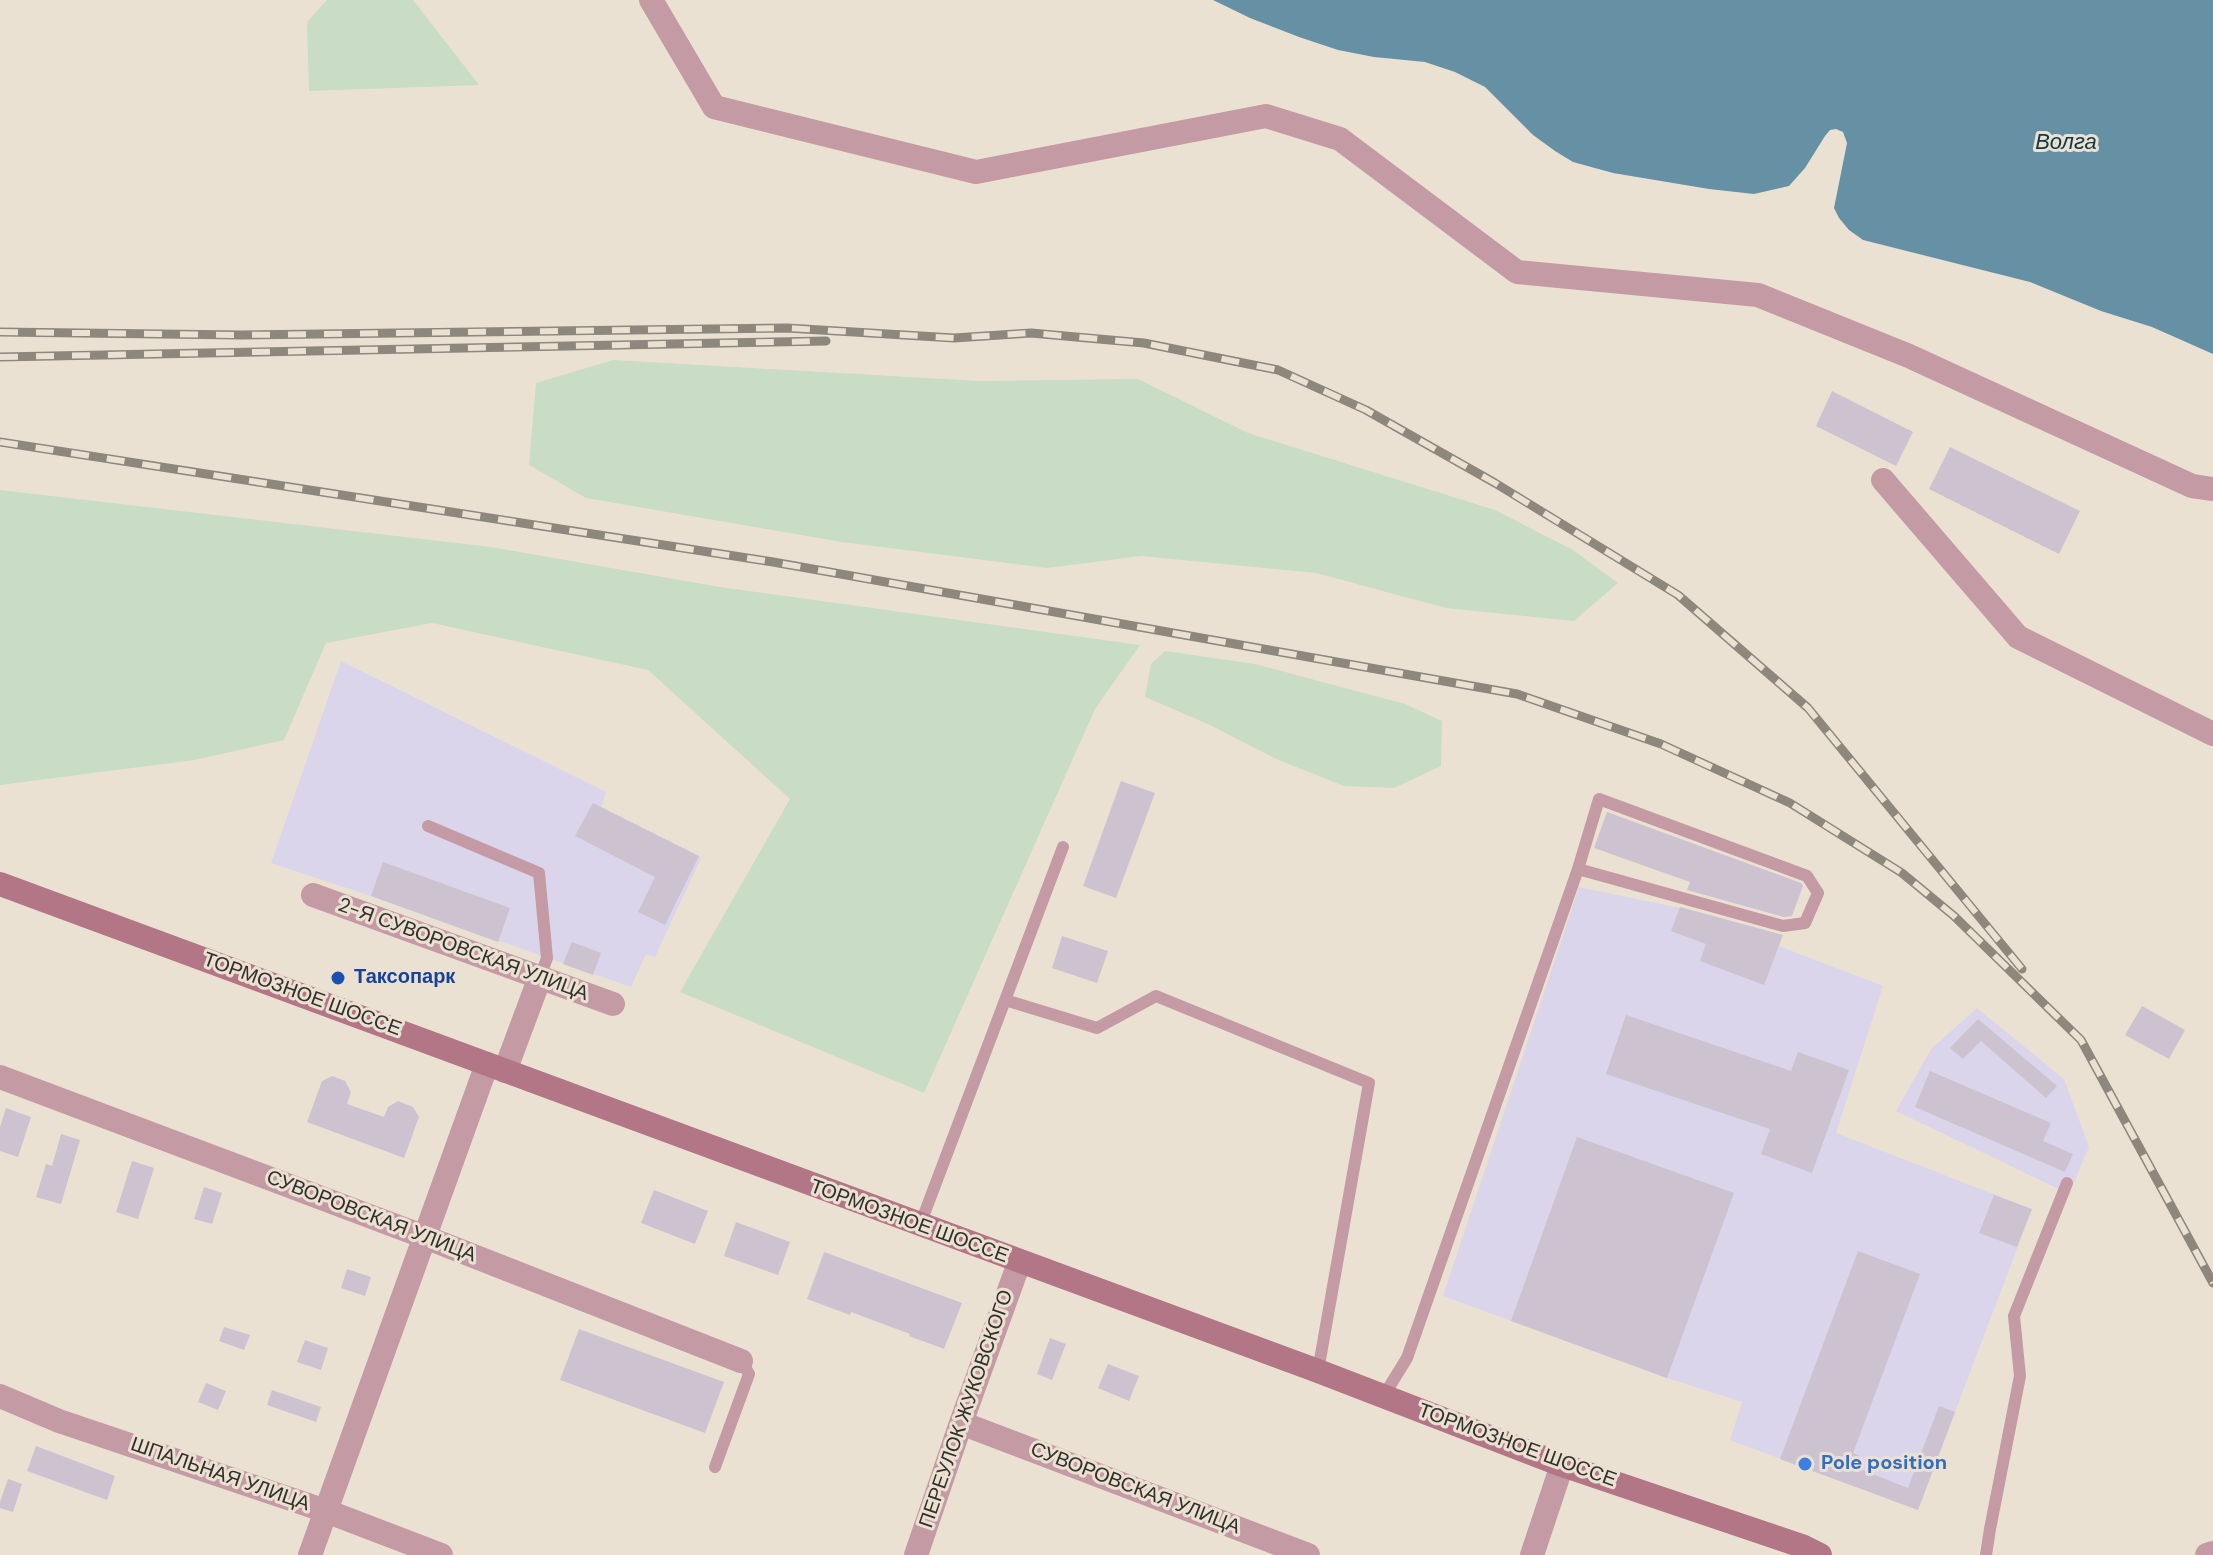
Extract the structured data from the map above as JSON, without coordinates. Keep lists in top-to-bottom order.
{
  "streets": {
    "street": [
      "2-Я СУВОРОВСКАЯ УЛИЦА",
      "ТОРМОЗНОЕ ШОССЕ",
      "СУВОРОВСКАЯ УЛИЦА",
      "ПЕРЕУЛОК ЖУКОВСКОГО",
      "ШПАЛЬНАЯ УЛИЦА"
    ]
  },
  "crossings": [
    ["ТОРМОЗНОЕ ШОССЕ", "ПЕРЕУЛОК ЖУКОВСКОГО"],
    ["СУВОРОВСКАЯ УЛИЦА", "ПЕРЕУЛОК ЖУКОВСКОГО"]
  ],
  "water": ["Волга"],
  "places": ["Таксопарк", "Pole position"]
}
